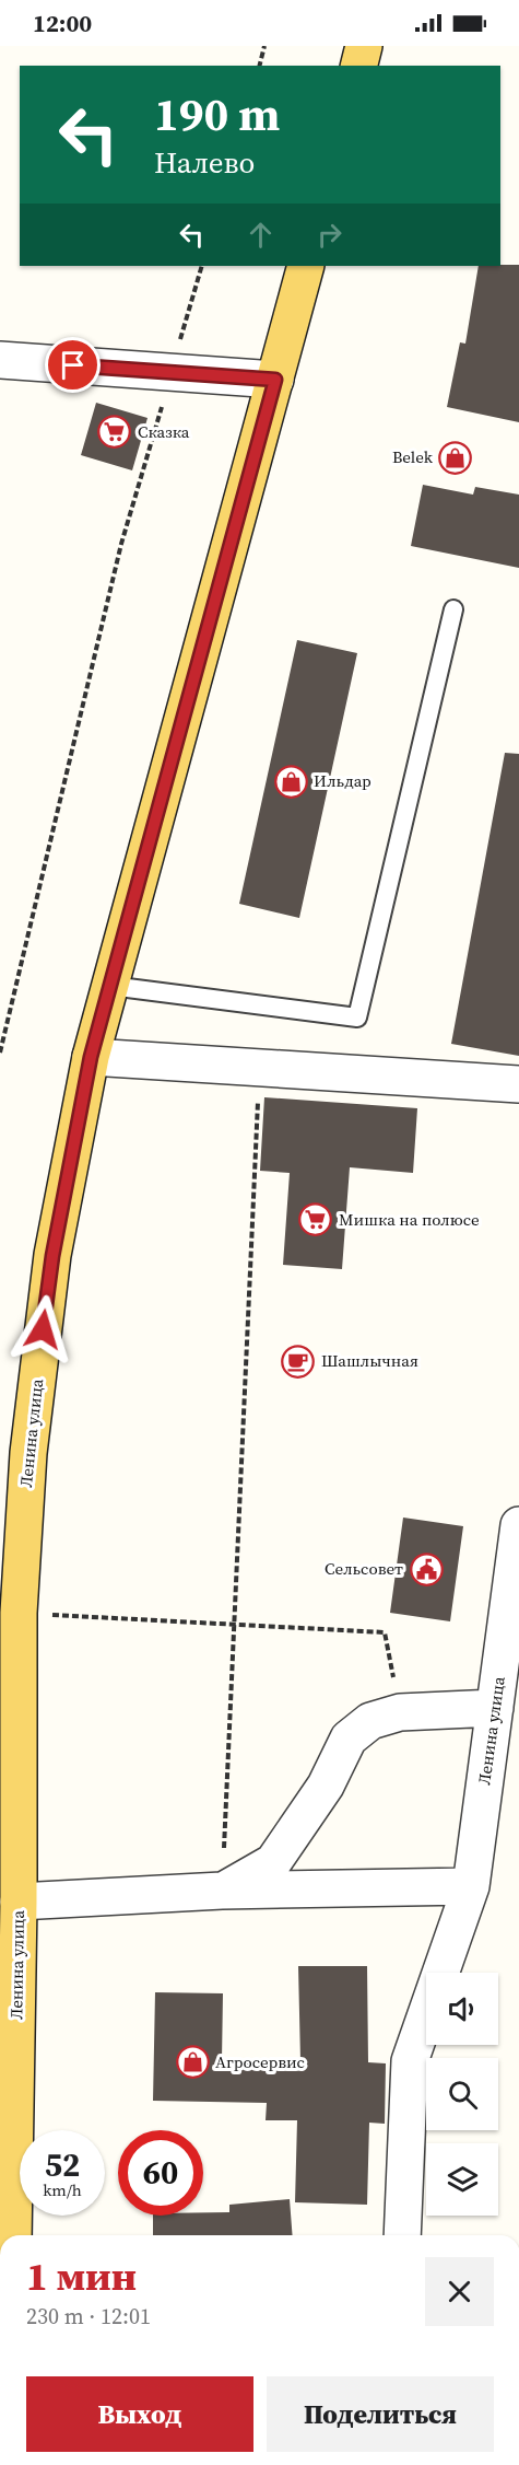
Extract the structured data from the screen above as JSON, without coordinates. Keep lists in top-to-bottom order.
{
  "streets": {
    "main road": ["Ленина улица"]
  },
  "places": {
    "supermarket": ["Сказка", "Мишка на полюсе"],
    "shop": ["Belek", "Ильдар", "Агросервис"],
    "cafe": ["Шашлычная"],
    "public building": ["Сельсовет"]
  },
  "page": {
    "status": "12:00",
    "turn": ["190 m", "Налево"],
    "speed": "52 km/h",
    "limit": "60",
    "heading": ["1 мин", "230 m · 12:01"],
    "buttons": ["Выход", "Поделиться"]
  }
}
